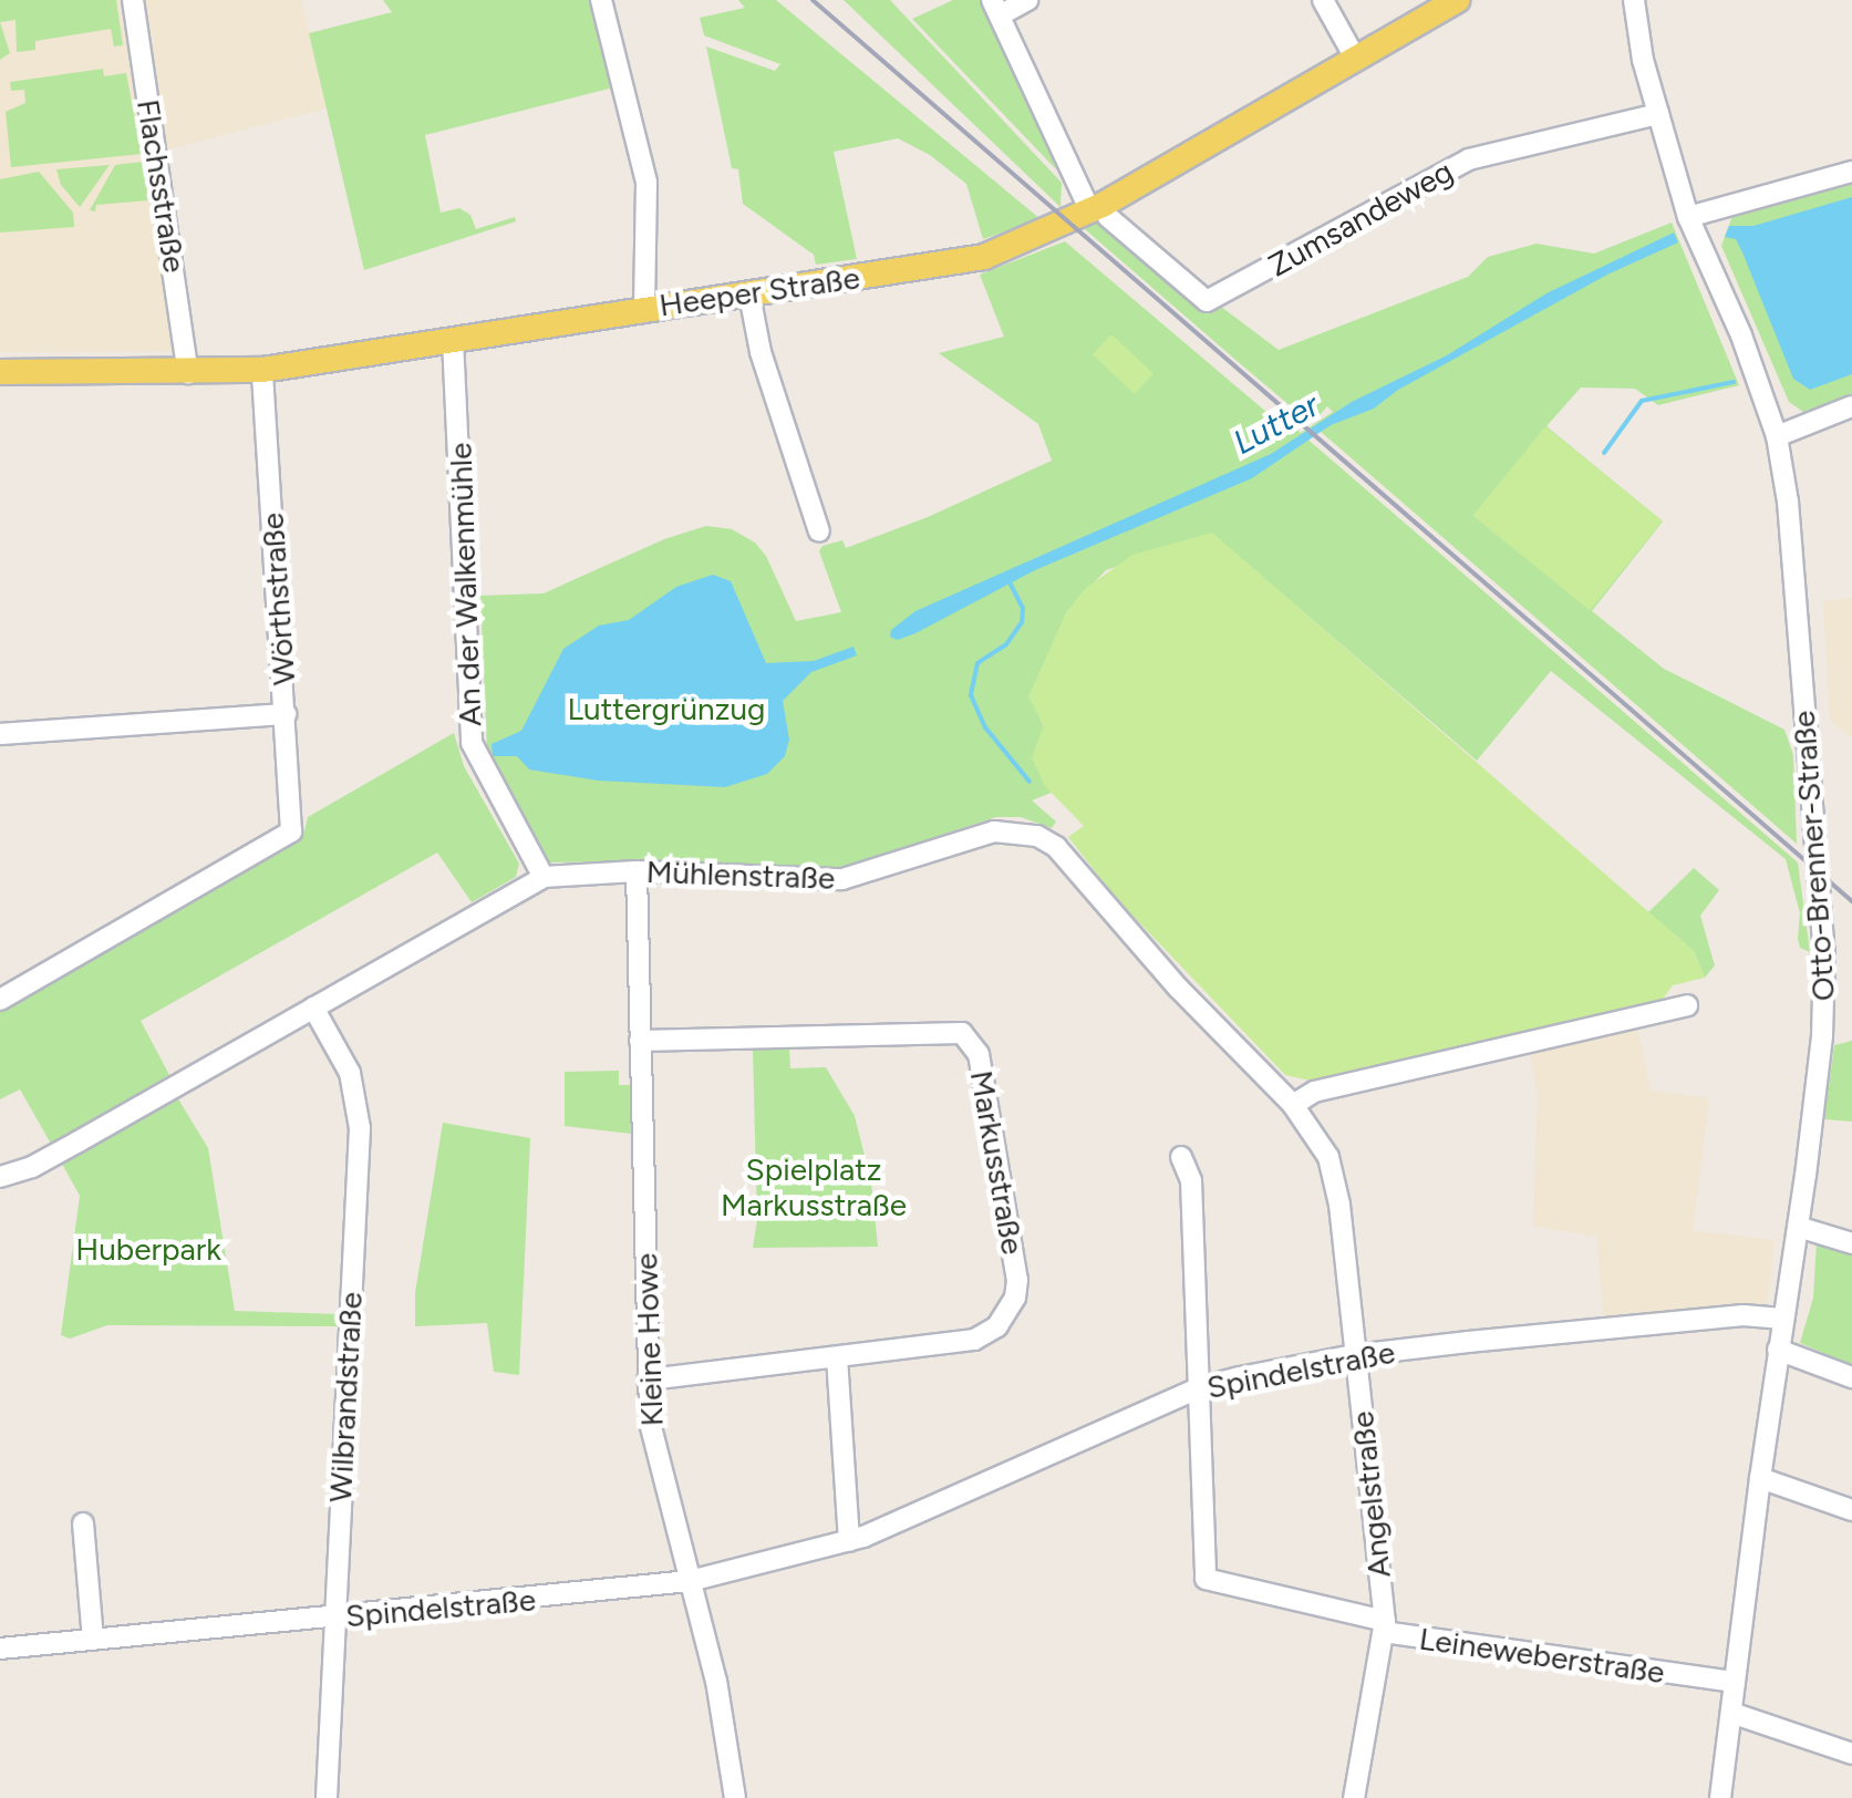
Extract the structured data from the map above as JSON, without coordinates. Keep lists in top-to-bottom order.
{
  "streets": {
    "main road": ["Heeper Straße"],
    "street": [
      "Flachsstraße",
      "Zumsandeweg",
      "An der Walkenmühle",
      "Wörthstraße",
      "Otto-Brenner-Straße",
      "Mühlenstraße",
      "Markusstraße",
      "Kleine Howe",
      "Spindelstraße",
      "Wilbrandstraße",
      "Angelstraße",
      "Leineweberstraße"
    ]
  },
  "crossings": [
    ["Flachsstraße", "Heeper Straße"],
    ["Zumsandeweg", "Heeper Straße"],
    ["Zumsandeweg", "Otto-Brenner-Straße"],
    ["Heeper Straße", "An der Walkenmühle"],
    ["Heeper Straße", "Wörthstraße"],
    ["An der Walkenmühle", "Mühlenstraße"],
    ["Otto-Brenner-Straße", "Spindelstraße"],
    ["Otto-Brenner-Straße", "Leineweberstraße"],
    ["Mühlenstraße", "Kleine Howe"],
    ["Mühlenstraße", "Wilbrandstraße"],
    ["Mühlenstraße", "Angelstraße"],
    ["Markusstraße", "Kleine Howe"],
    ["Kleine Howe", "Spindelstraße"],
    ["Spindelstraße", "Wilbrandstraße"],
    ["Spindelstraße", "Angelstraße"],
    ["Angelstraße", "Leineweberstraße"]
  ],
  "water": ["Lutter"],
  "parks": ["Luttergrünzug", "Spielplatz Markusstraße", "Huberpark"]
}
